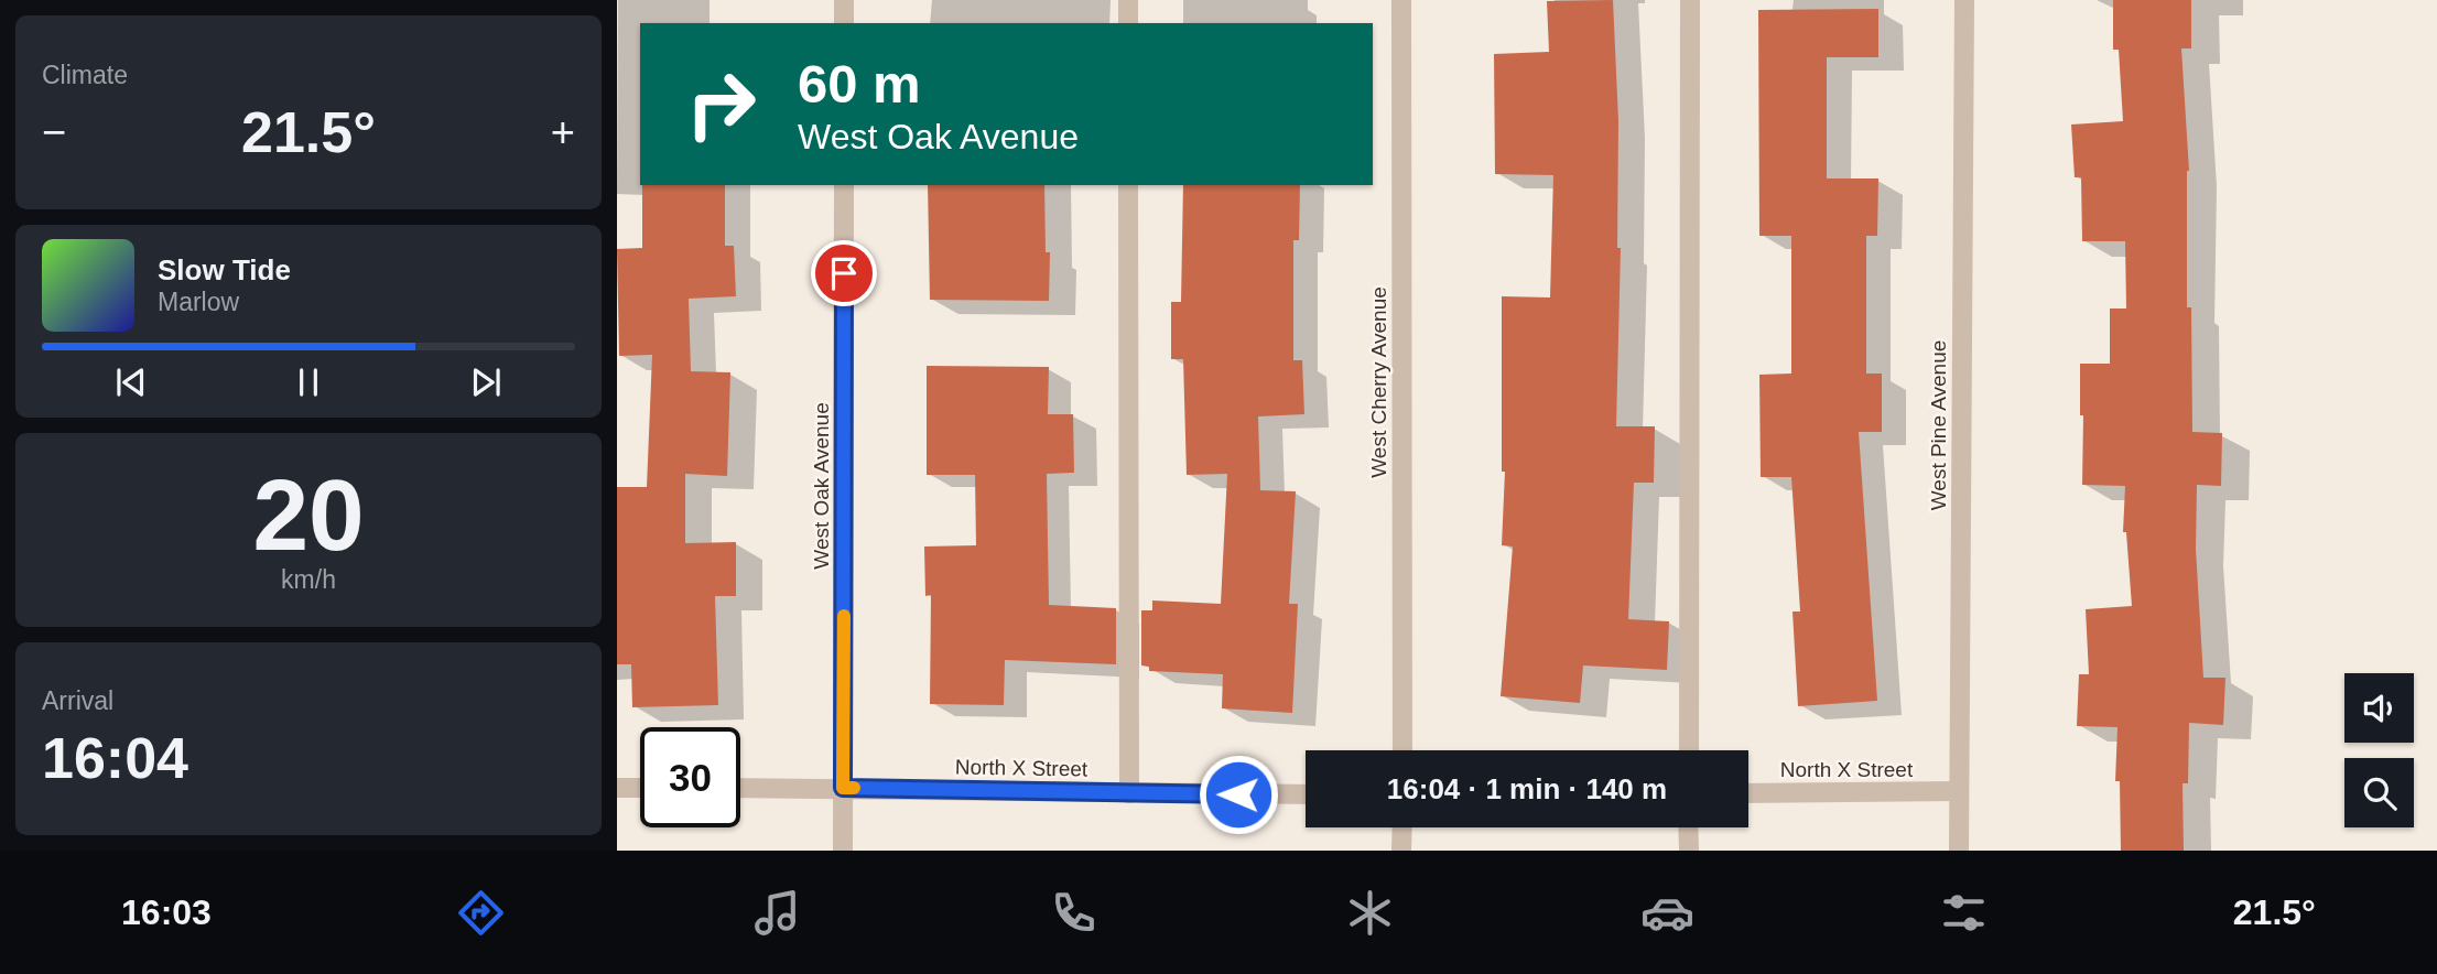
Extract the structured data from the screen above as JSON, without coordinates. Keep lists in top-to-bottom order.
{
  "streets": {
    "street": [
      "West Cherry Avenue",
      "West Pine Avenue",
      "West Oak Avenue",
      "North X Street"
    ]
  },
  "crossings": [
    ["West Pine Avenue", "North X Street"],
    ["West Oak Avenue", "North X Street"]
  ],
  "page": {
    "tile": [
      "Climate",
      ["20", "km/h"],
      ["Arrival", "16:04"]
    ],
    "turn": ["60 m", "West Oak Avenue"],
    "heat": ["−", "21.5°", "+"],
    "song": ["Slow Tide", "Marlow"],
    "limit": "30",
    "trip": "16:04 · 1 min · 140 m",
    "tabs": ["16:03", "21.5°"]
  }
}
